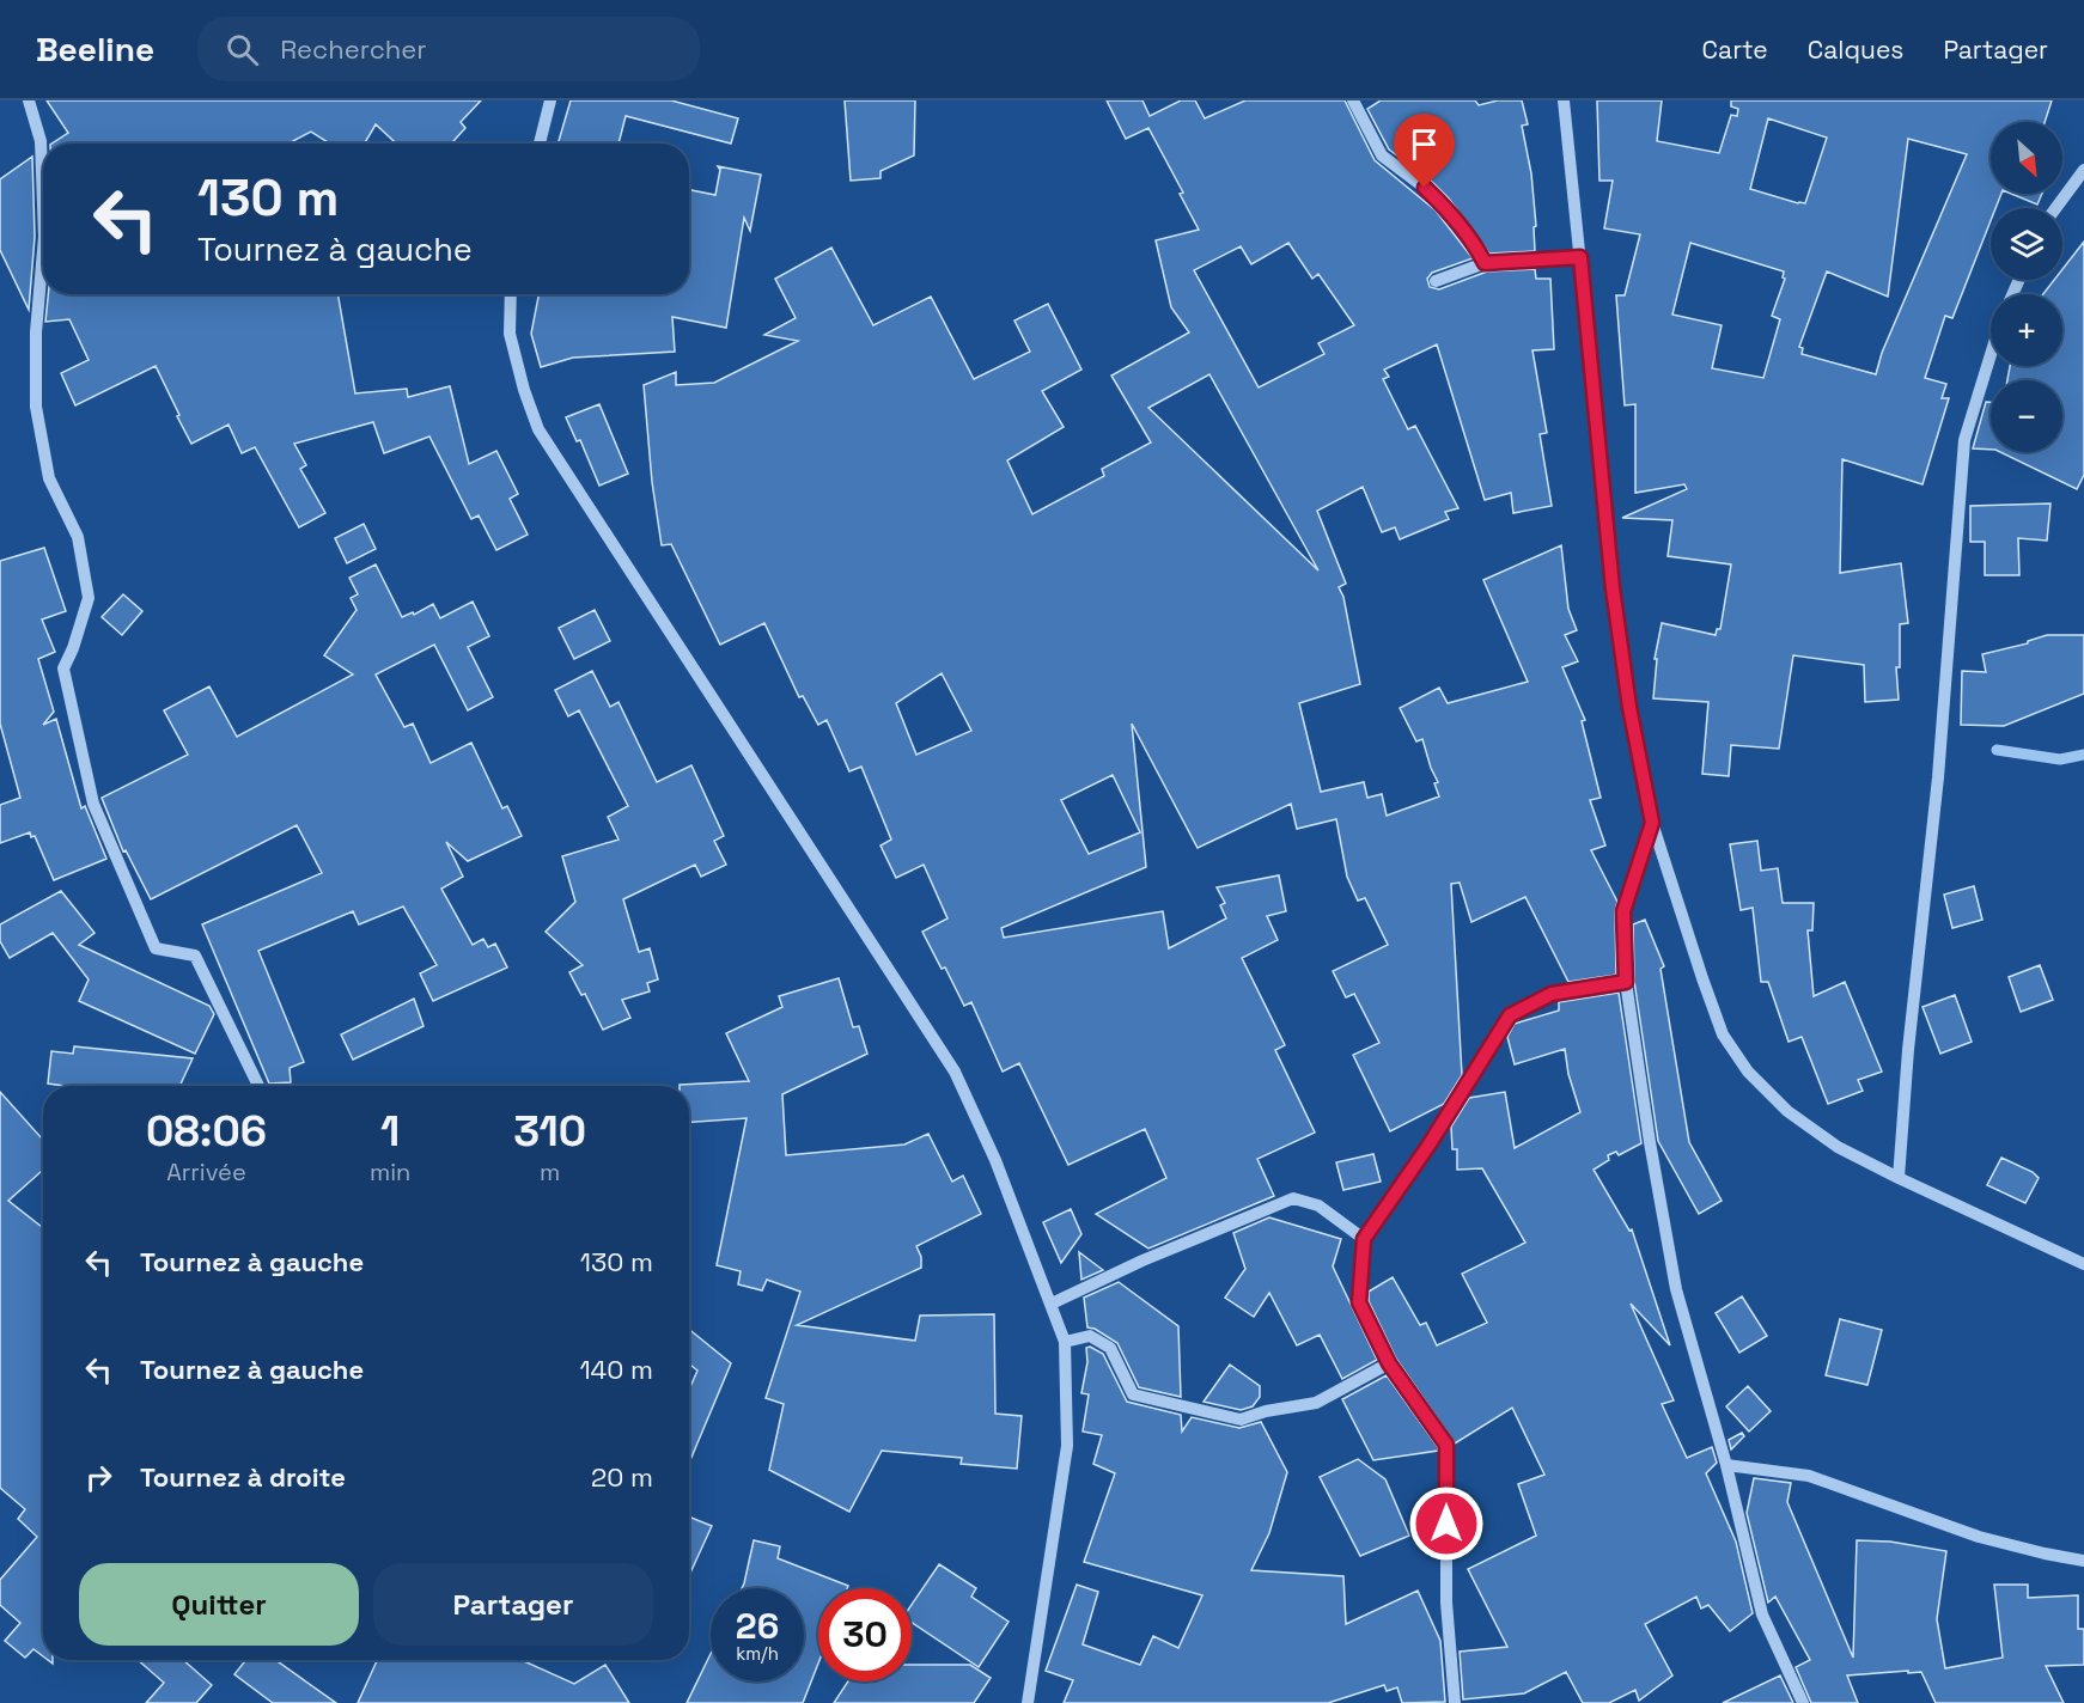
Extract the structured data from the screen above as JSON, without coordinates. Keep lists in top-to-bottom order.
{
  "north": "bottom right",
  "page": {
    "header": "Beeline",
    "search": "Rechercher",
    "nav": ["Carte", "Calques", "Partager"],
    "map_buttons": ["+", "−"],
    "turn": ["130 m", "Tournez à gauche"],
    "eta": [
      "08:06",
      "Arrivée",
      "1",
      "min",
      "310",
      "m"
    ],
    "list": [
      {
        "name": "Tournez à gauche",
        "value": "130 m"
      },
      {
        "name": "Tournez à gauche",
        "value": "140 m"
      },
      {
        "name": "Tournez à droite",
        "value": "20 m"
      }
    ],
    "buttons": ["Quitter", "Partager"],
    "speed": "26 km/h",
    "limit": "30"
  }
}
